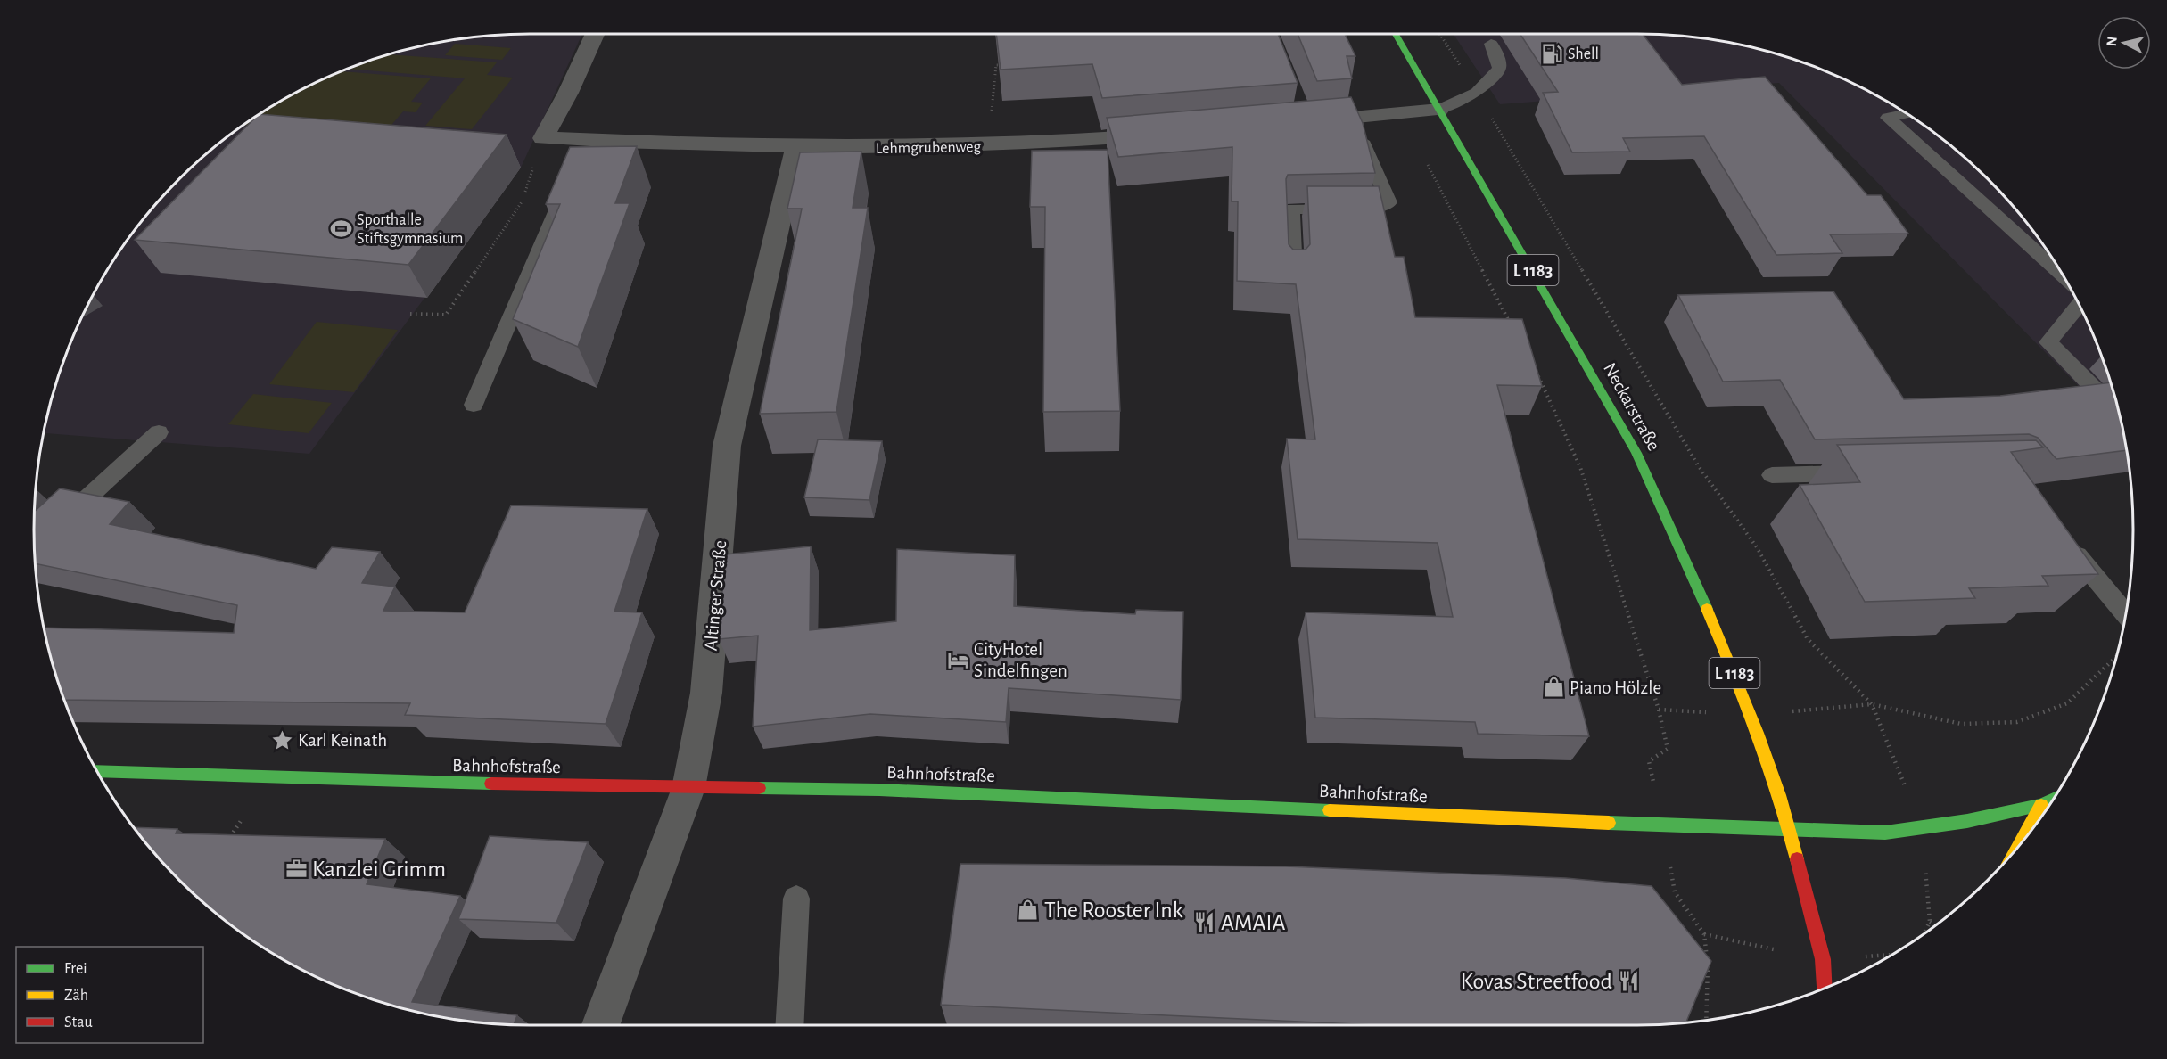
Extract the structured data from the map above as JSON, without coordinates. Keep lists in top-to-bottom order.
{
  "streets": {
    "main road": ["L 1183", "Neckarstraße", "Bahnhofstraße"],
    "street": ["Lehmgrubenweg", "Altinger Straße"]
  },
  "crossings": [
    ["Lehmgrubenweg", "Altinger Straße"],
    ["L 1183", "Neckarstraße"],
    ["L 1183", "Bahnhofstraße"],
    ["Neckarstraße", "Bahnhofstraße"],
    ["Altinger Straße", "Bahnhofstraße"]
  ],
  "places": {
    "fuel station": ["Shell"],
    "sports": ["Sporthalle Stiftsgymnasium"],
    "hotel": ["CityHotel Sindelfingen"],
    "shop": ["Piano Hölzle", "The Rooster Ink"],
    "place": ["Karl Keinath"],
    "office": ["Kanzlei Grimm"],
    "restaurant": ["AMAIA", "Kovas Streetfood"]
  },
  "legend": ["Frei", "Zäh", "Stau"],
  "north": "left"
}
